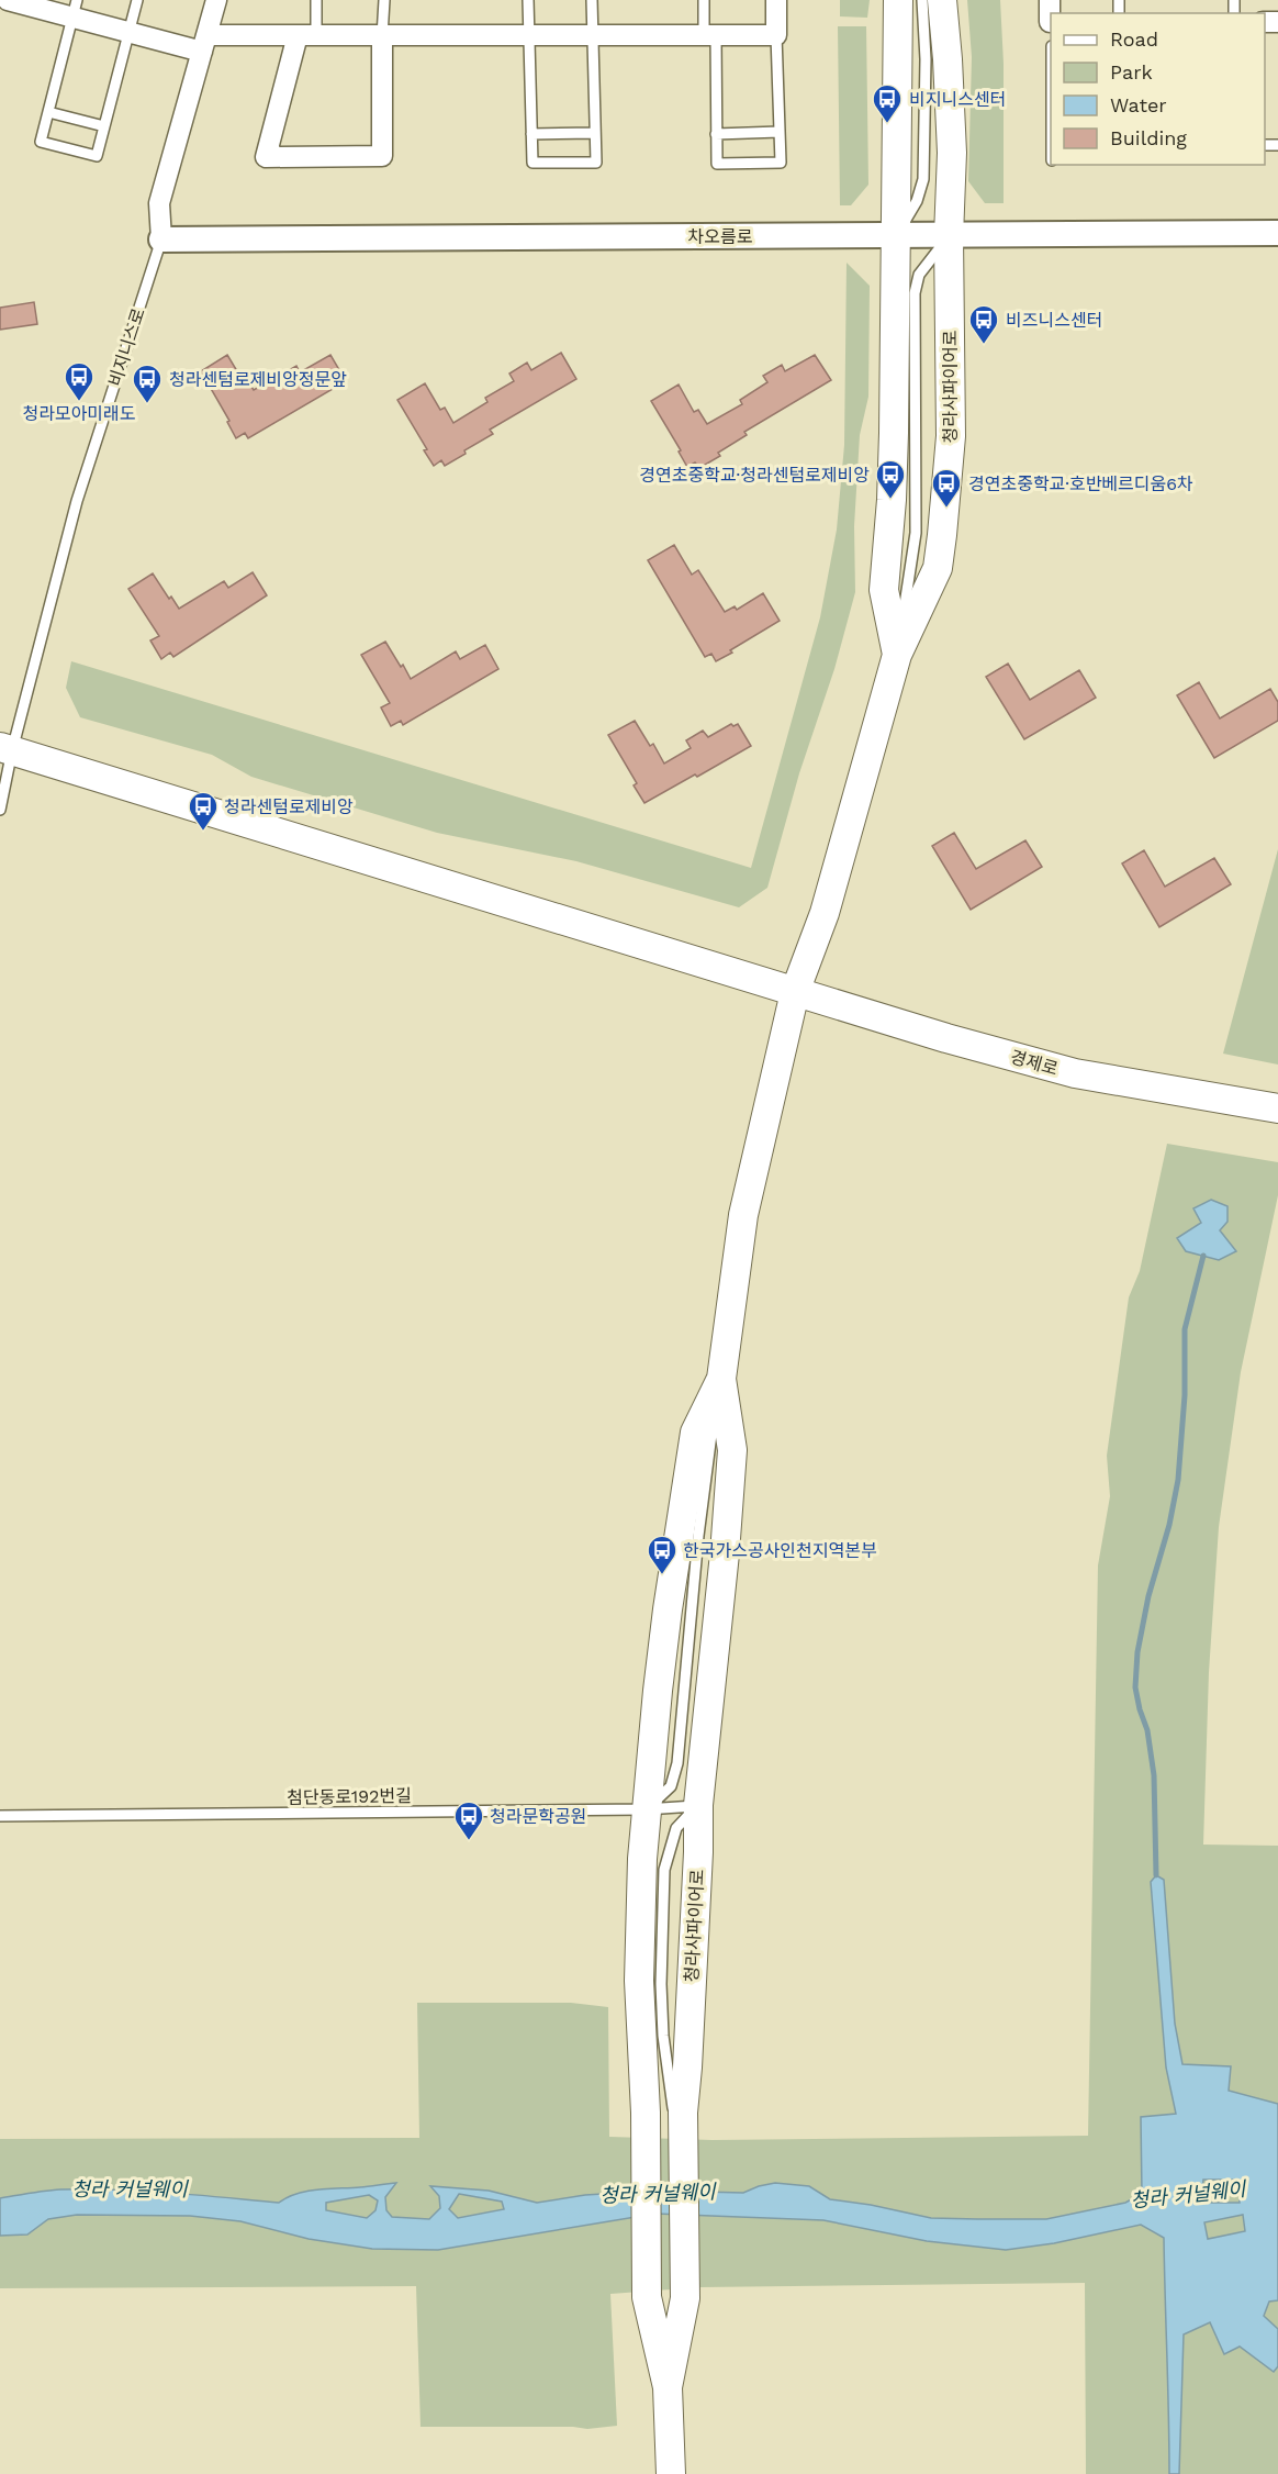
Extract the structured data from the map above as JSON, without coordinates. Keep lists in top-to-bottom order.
{
  "streets": {
    "main road": ["청라사파이어로", "경제로"],
    "street": ["차오름로", "비지니스로"],
    "lane": ["첨단동로192번길"]
  },
  "crossings": [
    ["차오름로", "비지니스로"],
    ["차오름로", "청라사파이어로"],
    ["비지니스로", "경제로"],
    ["청라사파이어로", "경제로"],
    ["청라사파이어로", "첨단동로192번길"]
  ],
  "water": ["청라 커널웨이"],
  "places": {
    "bus stop": [
      "비지니스센터",
      "비즈니스센터",
      "청라모아미래도",
      "청라센텀로제비앙정문앞",
      "경연초중학교·청라센텀로제비앙",
      "경연초중학교·호반베르디움6차",
      "청라센텀로제비앙",
      "한국가스공사인천지역본부",
      "청라문학공원"
    ]
  },
  "legend": [
    "Road",
    "Park",
    "Water",
    "Building"
  ]
}
